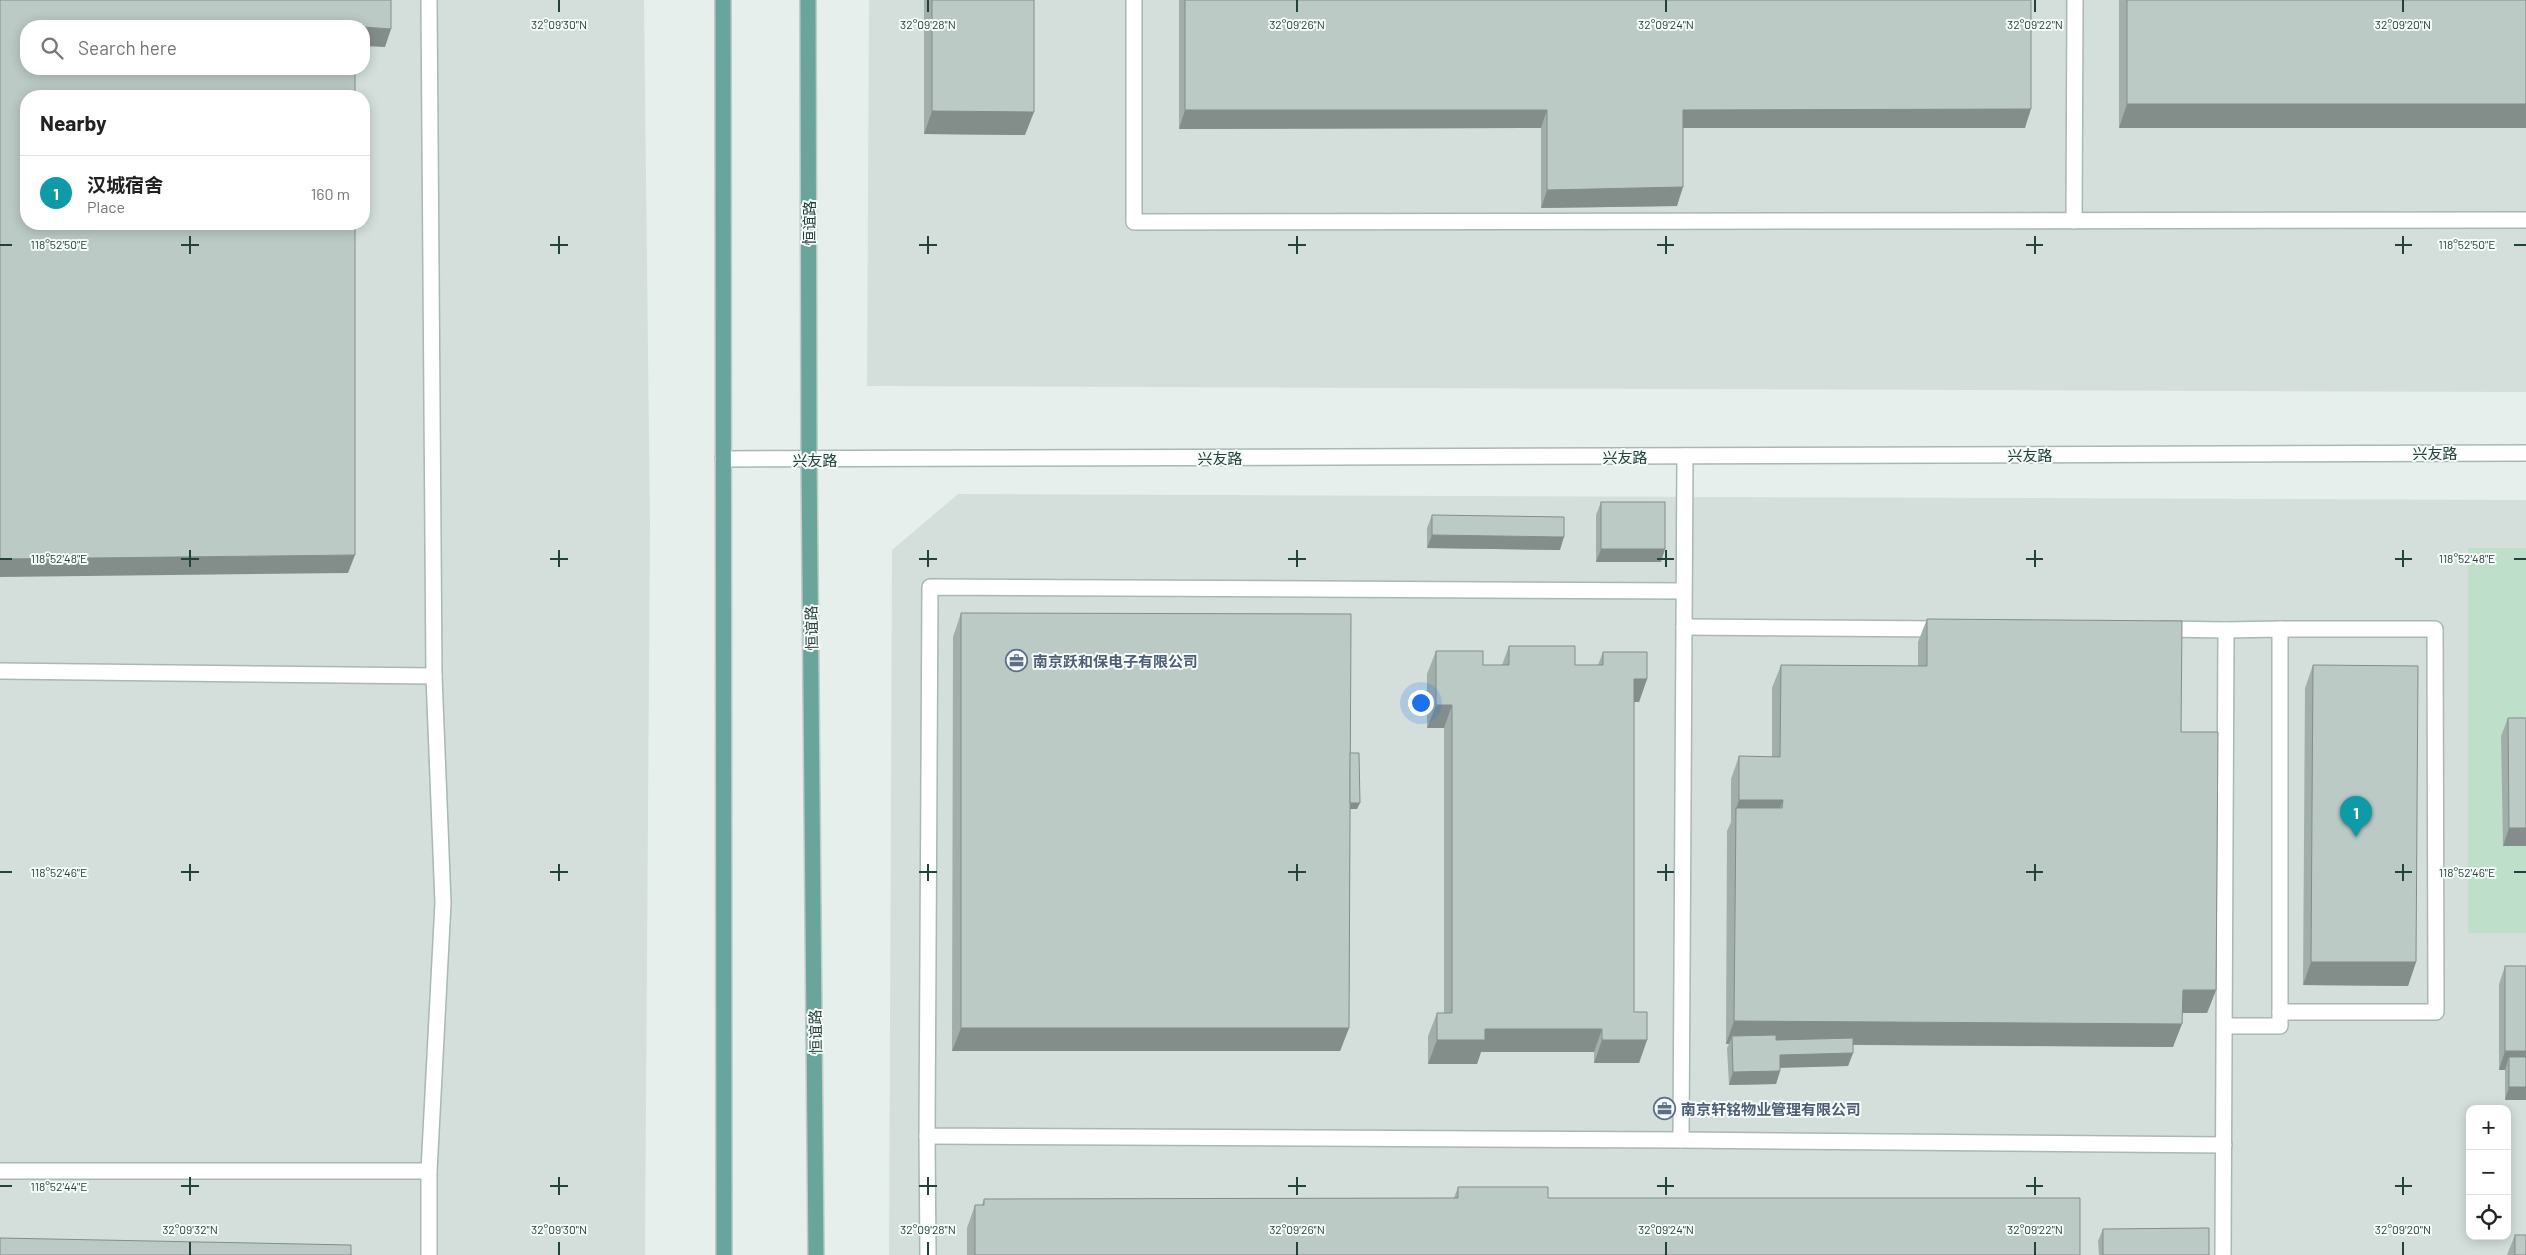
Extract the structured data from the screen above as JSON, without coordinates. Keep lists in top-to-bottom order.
{
  "streets": {
    "main road": ["恒谊路"],
    "street": ["兴友路"]
  },
  "crossings": [
    ["恒谊路", "兴友路"]
  ],
  "places": {
    "office": ["南京跃和保电子有限公司", "南京轩铭物业管理有限公司"]
  },
  "page": {
    "search": "Search here",
    "heading": "Nearby",
    "list": [
      {
        "mark": "1",
        "name": "汉城宿舍",
        "note": "Place",
        "value": "160 m"
      }
    ],
    "pins": "1",
    "map_buttons": ["+", "−"]
  },
  "coordinates": [
    "32°09'30\"N",
    "32°09'28\"N",
    "32°09'26\"N",
    "32°09'24\"N",
    "32°09'22\"N",
    "32°09'20\"N",
    "118°52'50\"E",
    "118°52'48\"E",
    "118°52'46\"E",
    "118°52'44\"E",
    "32°09'32\"N"
  ]
}
